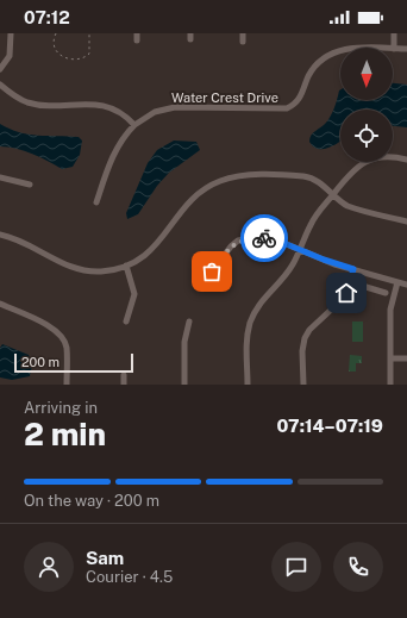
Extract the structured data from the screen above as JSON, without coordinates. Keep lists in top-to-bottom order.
{
  "streets": {
    "street": ["Water Crest Drive"]
  },
  "scale_bar": "200 m",
  "north": "bottom",
  "page": {
    "status": "07:12",
    "scale": "200 m",
    "heading": ["2 min", "Arriving in", "07:14–07:19"],
    "panel": ["Sam", "Courier · 4.5"],
    "bar": "On the way · 200 m"
  }
}
